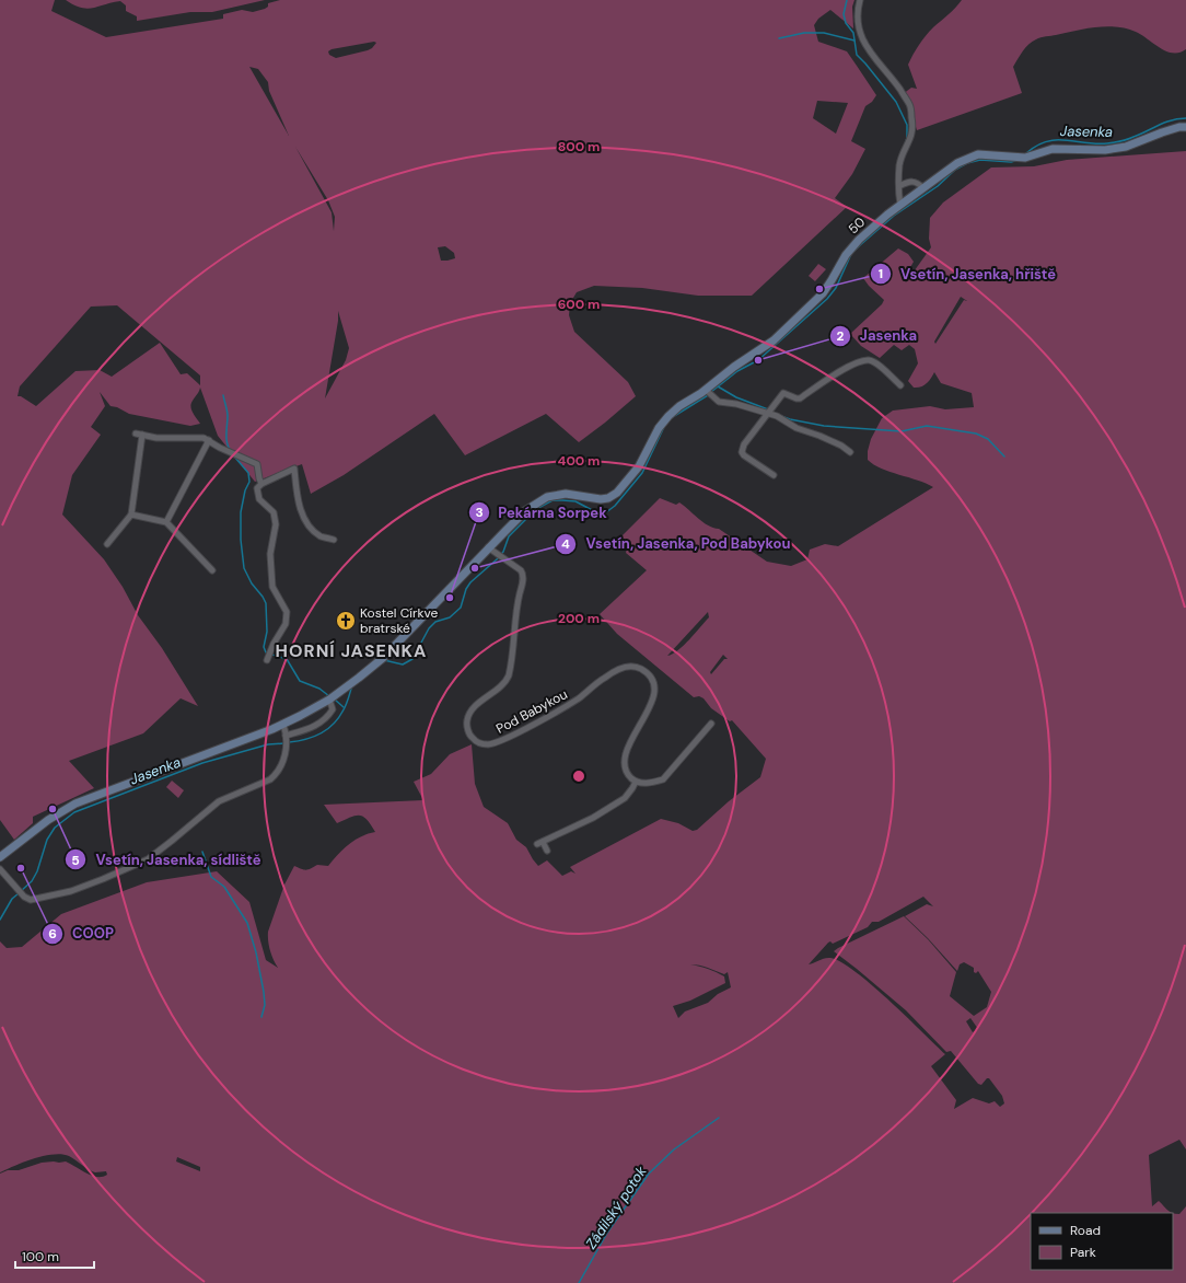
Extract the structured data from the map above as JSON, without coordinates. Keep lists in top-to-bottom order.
{
  "streets": {
    "street": ["50", "Pod Babykou"]
  },
  "crossings": [
    ["50", "Pod Babykou"]
  ],
  "districts": ["HORNÍ JASENKA"],
  "water": ["Jasenka", "Zádilský potok"],
  "places": {
    "other": [
      "Vsetín, Jasenka, hřiště",
      "Jasenka",
      "Vsetín, Jasenka, Pod Babykou",
      "Pekárna Sorpek",
      "Vsetín, Jasenka, sídliště",
      "COOP"
    ],
    "church": ["Kostel Církve bratrské"]
  },
  "legend": ["Road", "Park"],
  "scale_bar": "100 m",
  "rings": [
    "800 m",
    "600 m",
    "400 m",
    "200 m"
  ]
}
